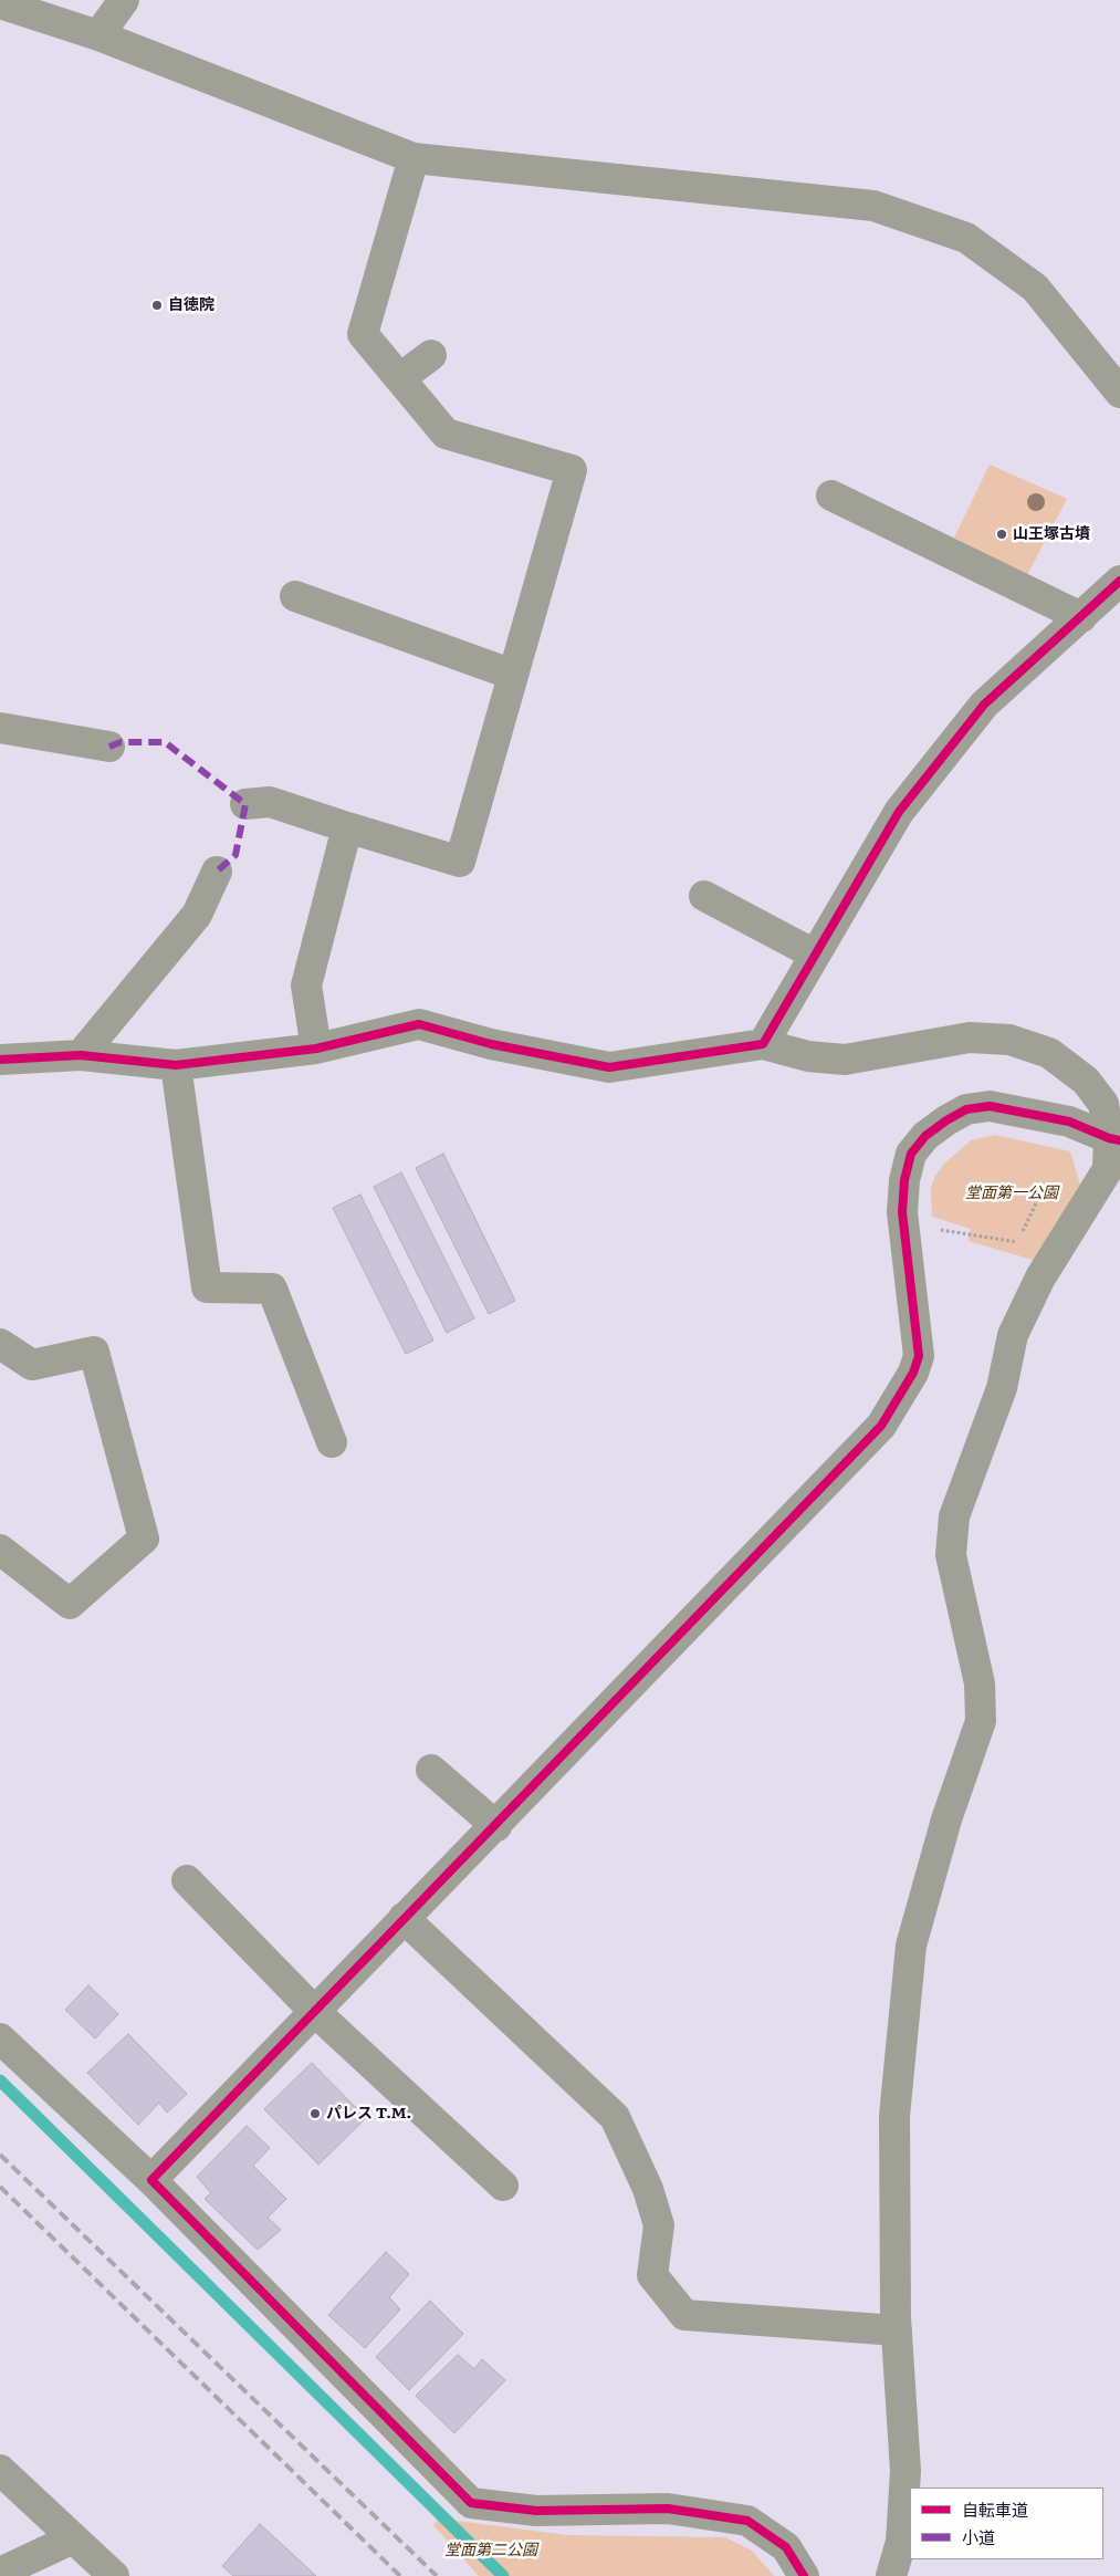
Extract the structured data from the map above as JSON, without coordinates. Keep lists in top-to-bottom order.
{
  "parks": ["堂面第一公園", "堂面第二公園"],
  "places": ["自徳院", "山王塚古墳", "パレス T.M."],
  "legend": ["自転車道", "小道"]
}
